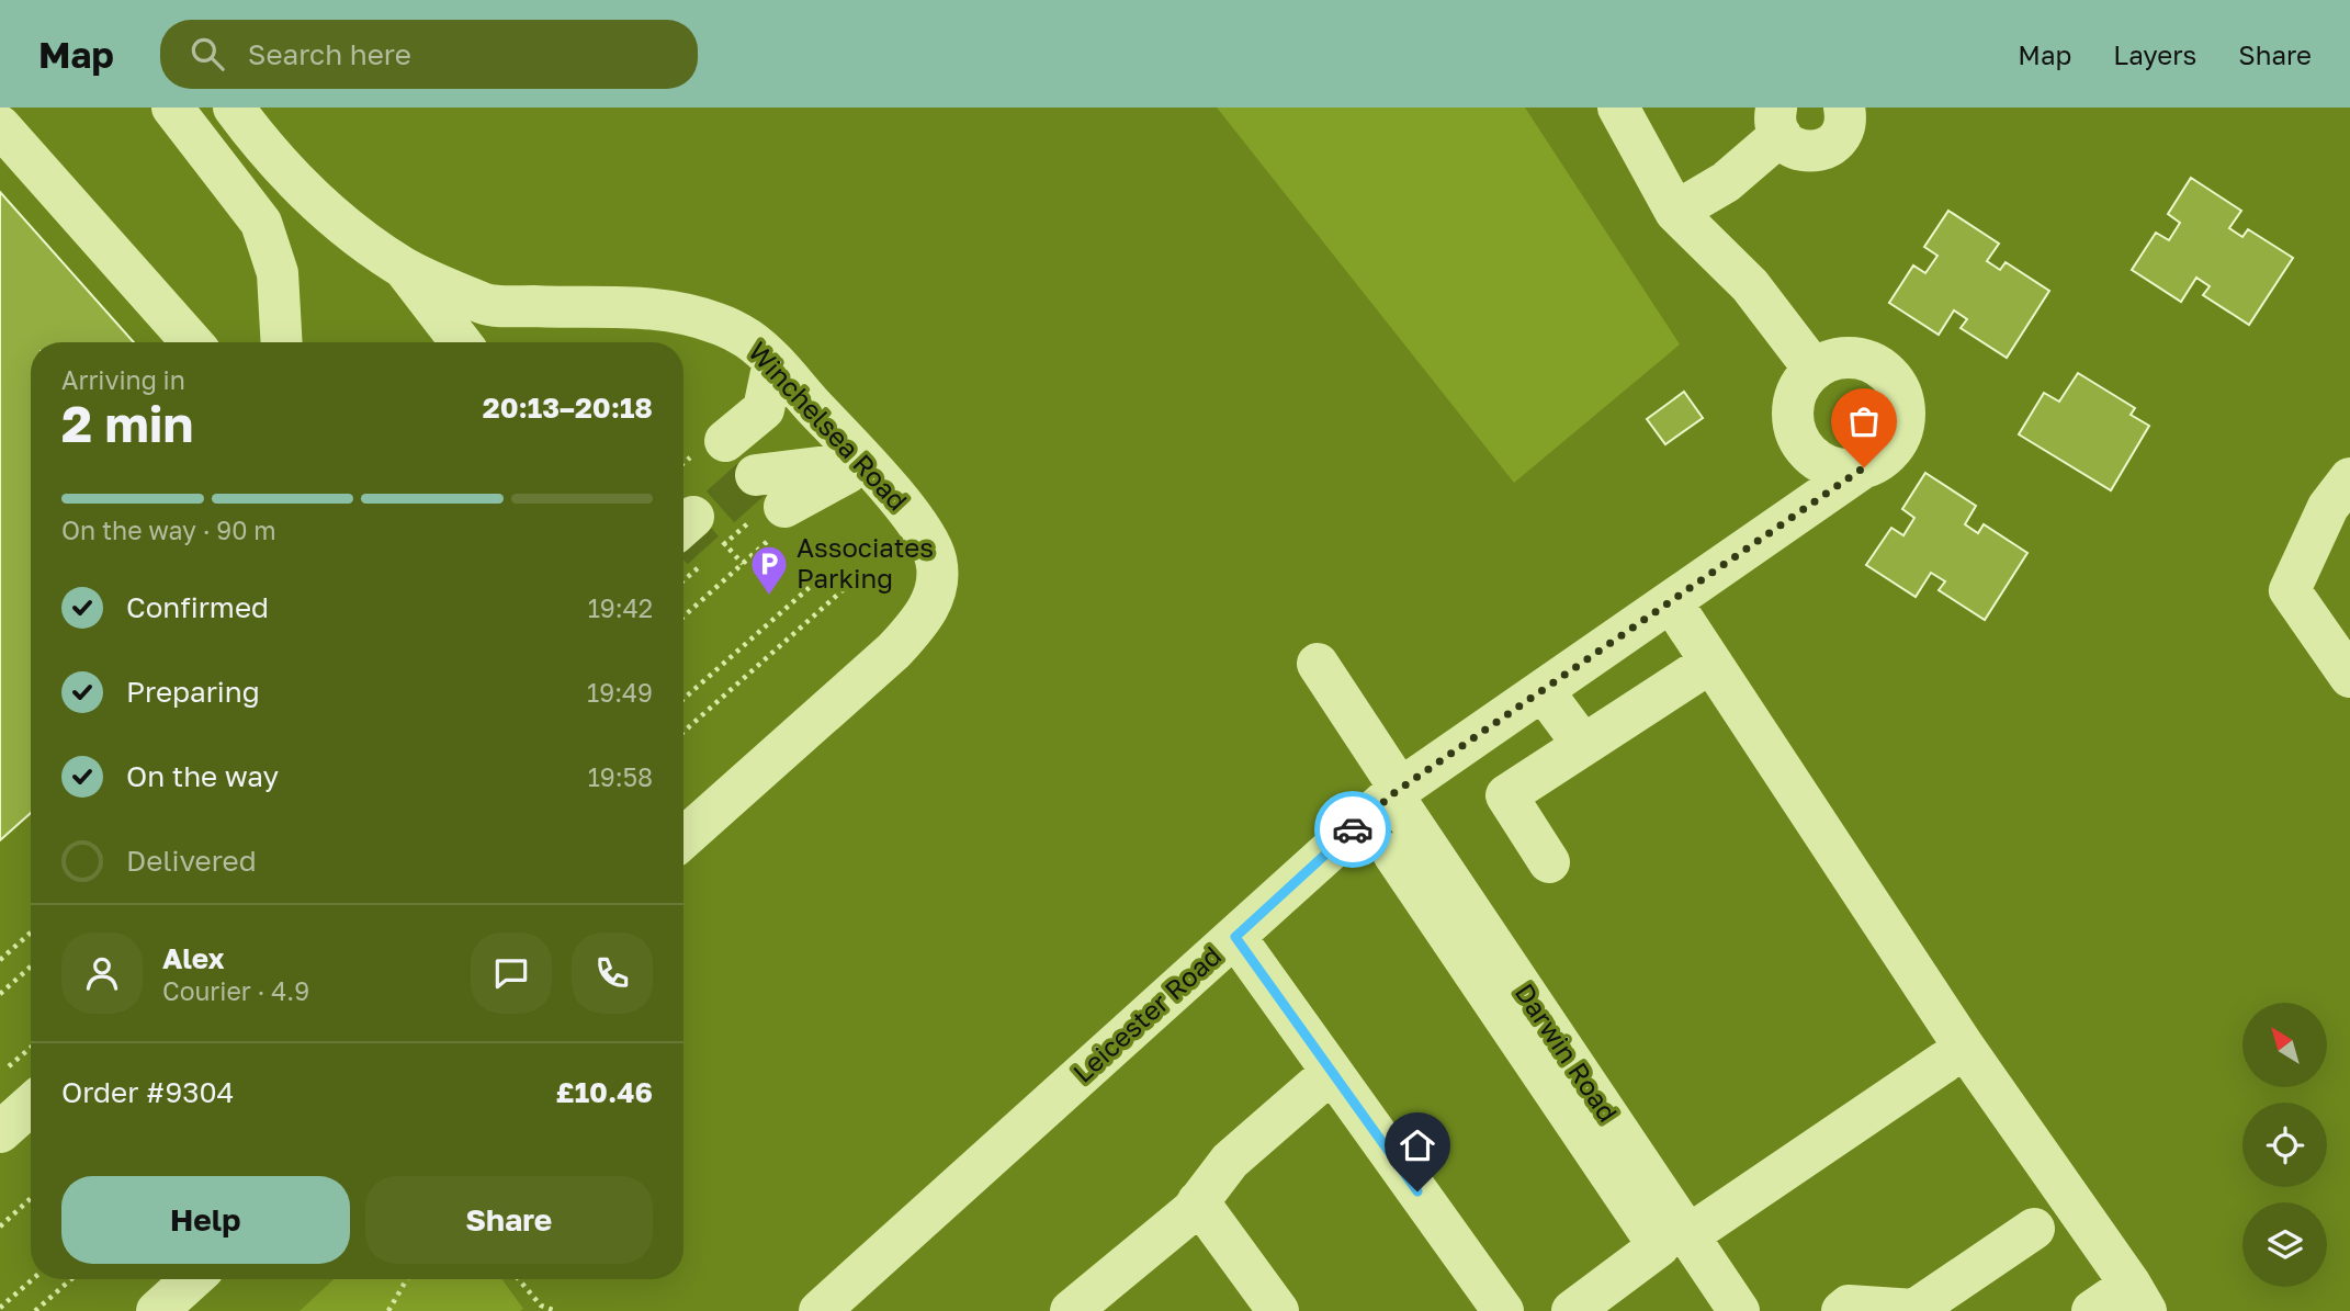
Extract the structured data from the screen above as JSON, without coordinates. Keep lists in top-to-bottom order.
{
  "streets": {
    "street": ["Winchelsea Road", "Leicester Road", "Darwin Road"]
  },
  "crossings": [
    ["Leicester Road", "Darwin Road"]
  ],
  "places": {
    "parking": ["Associates Parking"]
  },
  "north": "top left",
  "page": {
    "header": "Map",
    "search": "Search here",
    "nav": ["Map", "Layers", "Share"],
    "heading": ["2 min", "Arriving in", "20:13–20:18"],
    "panel": [
      "Alex",
      "Courier · 4.9",
      "Order #9304",
      "£10.46"
    ],
    "bar": "On the way · 90 m",
    "list": [
      ["Confirmed", "19:42"],
      ["Preparing", "19:49"],
      ["On the way", "19:58"],
      "Delivered"
    ],
    "buttons": ["Help", "Share"]
  }
}
